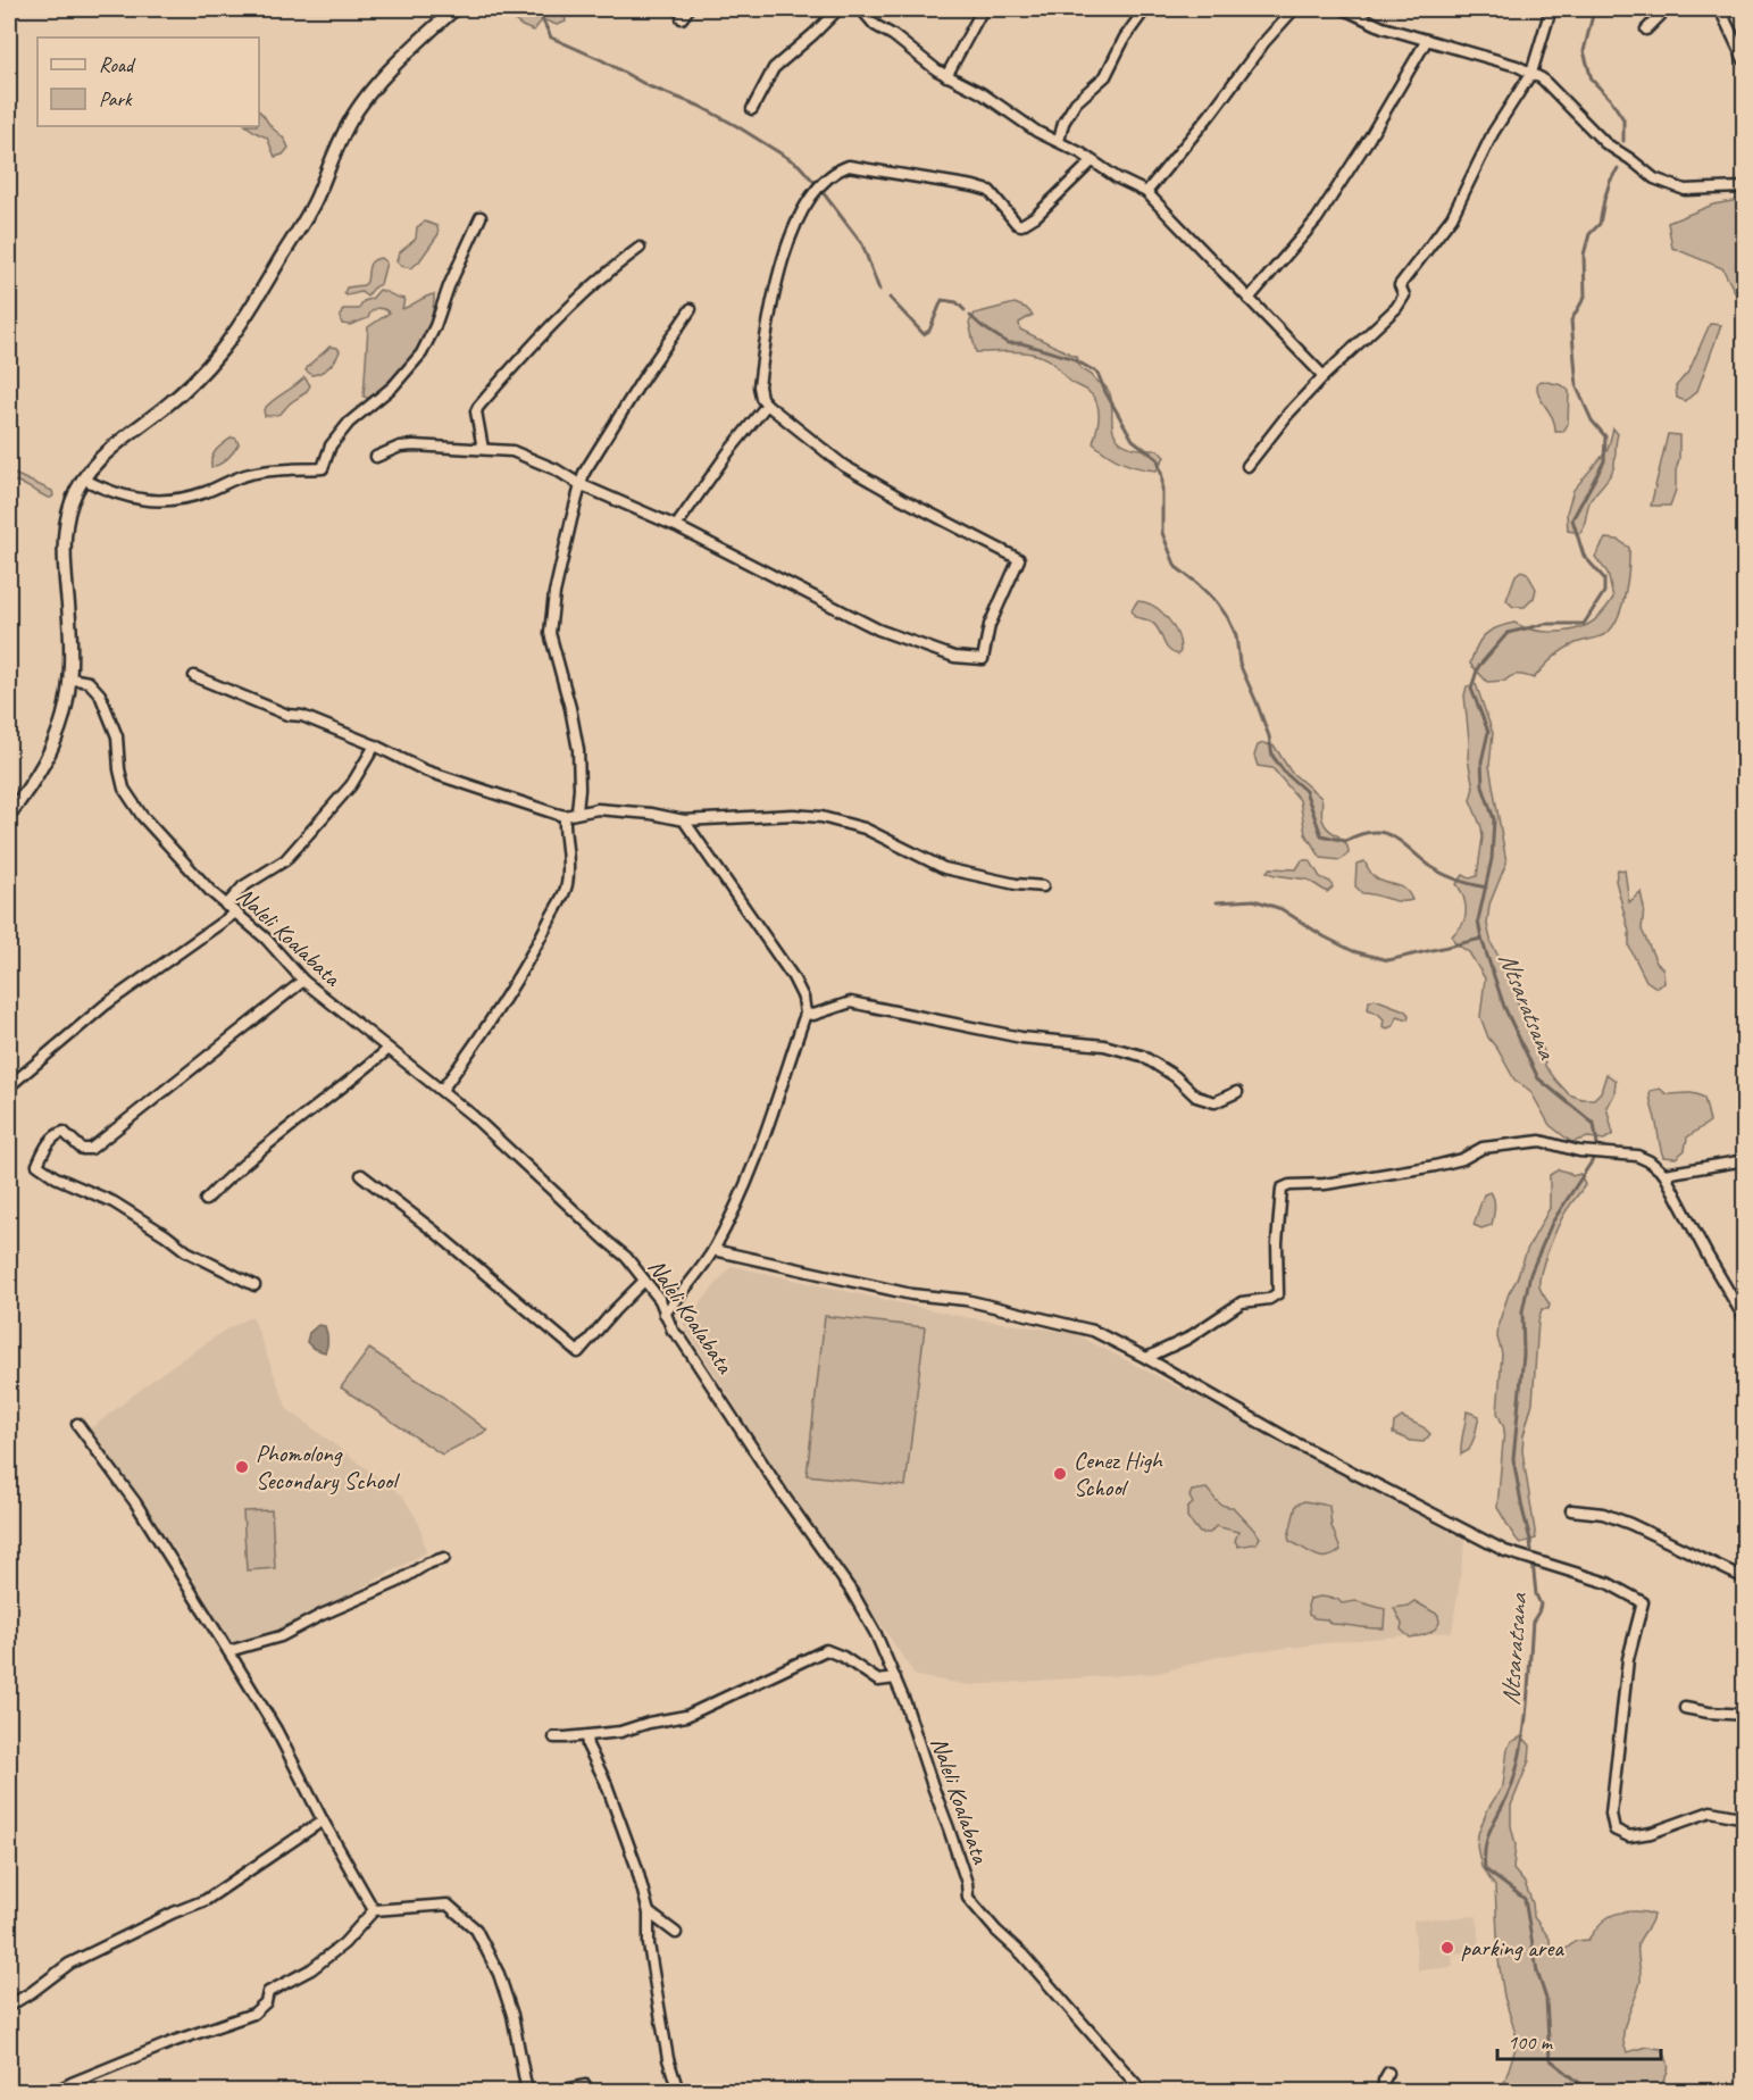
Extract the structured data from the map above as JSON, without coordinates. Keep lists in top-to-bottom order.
{
  "streets": {
    "street": ["Naleli Koalabata"]
  },
  "water": ["Ntsaratsana"],
  "places": ["Phomolong Secondary School", "Cenez High School", "parking area"],
  "legend": ["Road", "Park"],
  "scale_bar": "100 m"
}
